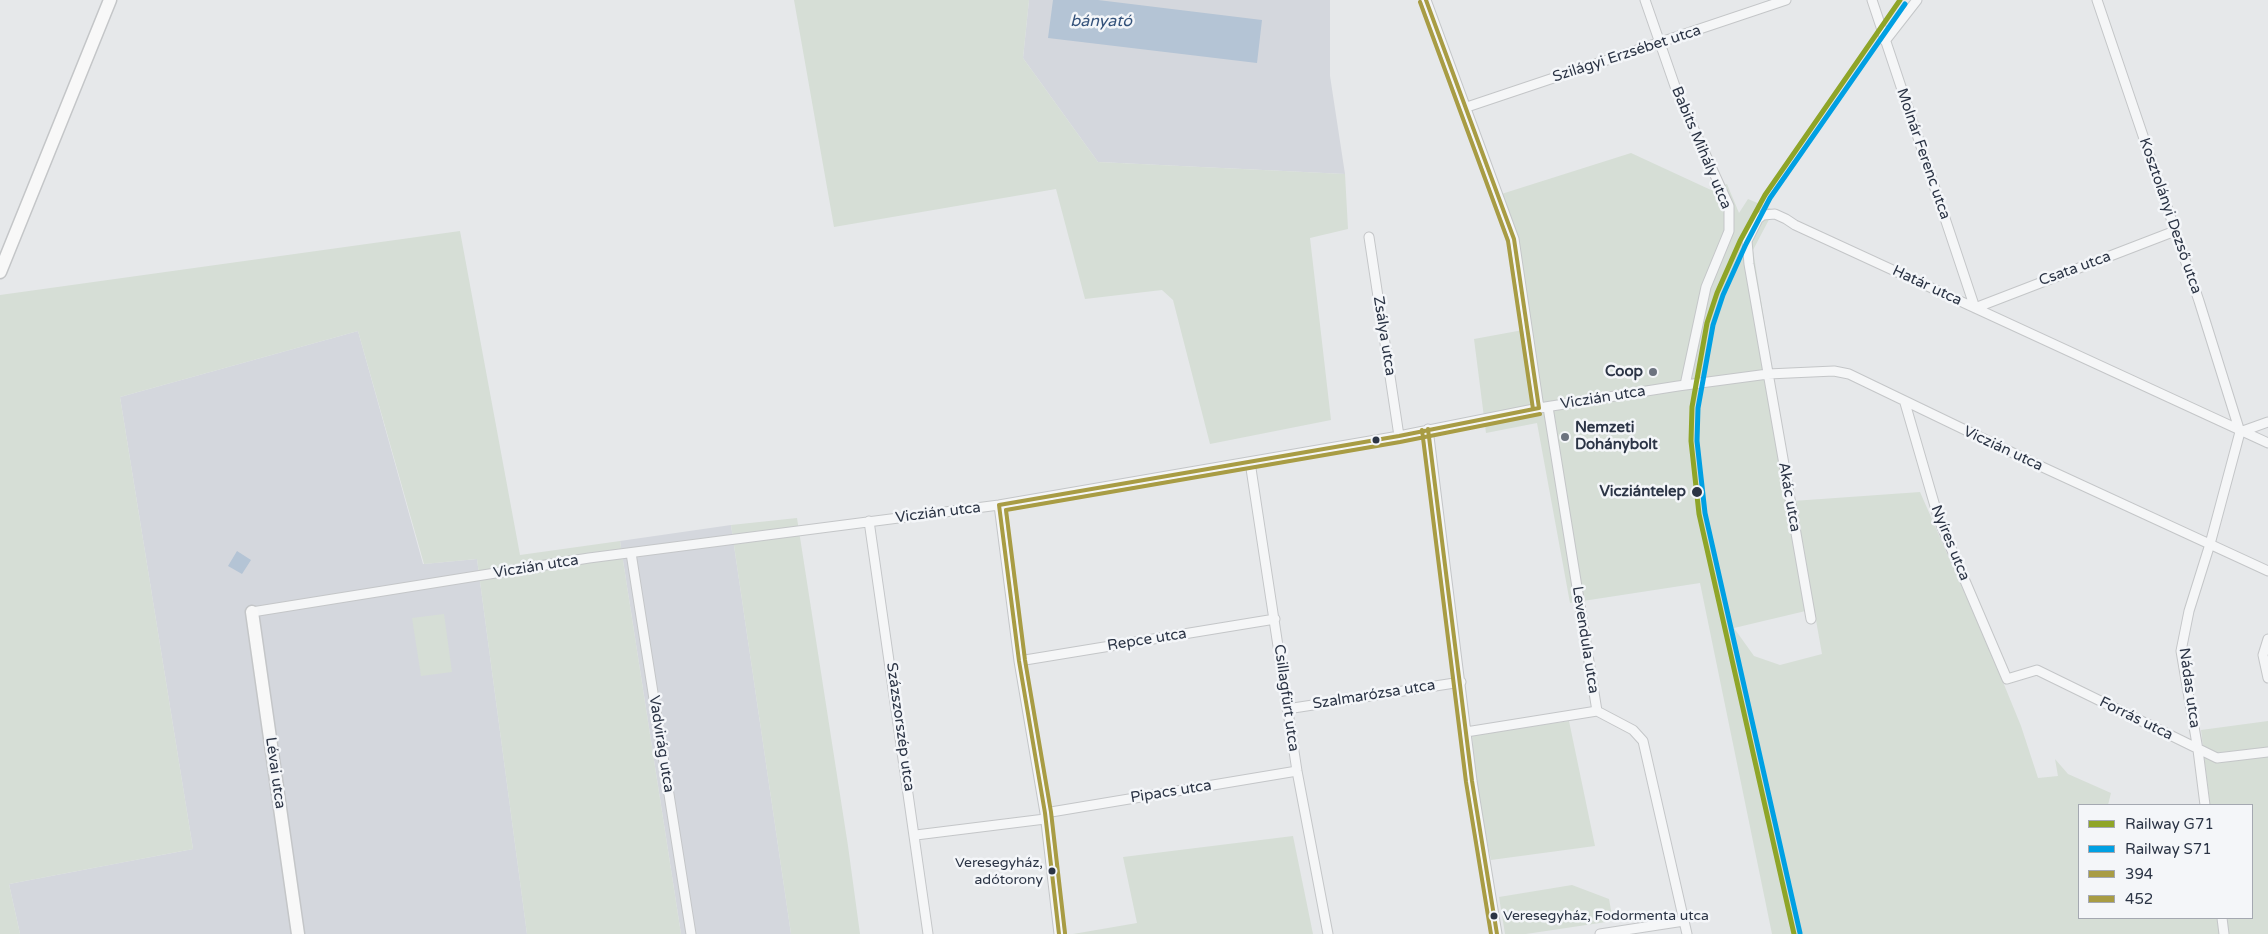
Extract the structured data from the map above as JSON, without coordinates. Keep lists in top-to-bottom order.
{
  "streets": {
    "street": [
      "Szilágyi Erzsébet utca",
      "Babits Mihály utca",
      "Molnár Ferenc utca",
      "Kosztolányi Dezső utca",
      "Csata utca",
      "Határ utca",
      "Zsálya utca",
      "Viczián utca",
      "Akác utca",
      "Nyíres utca",
      "Repce utca",
      "Levendula utca",
      "Nádas utca",
      "Szalmarózsa utca",
      "Csillagfürt utca",
      "Forrás utca",
      "Százszorszép utca",
      "Vadvirág utca",
      "Lévai utca",
      "Pipacs utca"
    ]
  },
  "crossings": [
    ["Szilágyi Erzsébet utca", "Babits Mihály utca"],
    ["Szilágyi Erzsébet utca", "Levendula utca"],
    ["Babits Mihály utca", "Viczián utca"],
    ["Molnár Ferenc utca", "Csata utca"],
    ["Molnár Ferenc utca", "Határ utca"],
    ["Kosztolányi Dezső utca", "Csata utca"],
    ["Kosztolányi Dezső utca", "Határ utca"],
    ["Csata utca", "Határ utca"],
    ["Határ utca", "Viczián utca"],
    ["Határ utca", "Akác utca"],
    ["Zsálya utca", "Viczián utca"],
    ["Viczián utca", "Akác utca"],
    ["Viczián utca", "Nyíres utca"],
    ["Viczián utca", "Levendula utca"],
    ["Viczián utca", "Nádas utca"],
    ["Viczián utca", "Csillagfürt utca"],
    ["Viczián utca", "Százszorszép utca"],
    ["Viczián utca", "Vadvirág utca"],
    ["Viczián utca", "Lévai utca"],
    ["Nyíres utca", "Forrás utca"],
    ["Repce utca", "Csillagfürt utca"],
    ["Nádas utca", "Forrás utca"],
    ["Szalmarózsa utca", "Csillagfürt utca"],
    ["Csillagfürt utca", "Pipacs utca"],
    ["Százszorszép utca", "Pipacs utca"]
  ],
  "water": ["bányató"],
  "places": [
    "Coop",
    "Nemzeti Dohánybolt",
    "Vicziántelep",
    "Veresegyház, adótorony",
    "Veresegyház, Fodormenta utca"
  ],
  "lines": [
    "rail line G71",
    "transit line 394",
    "transit line 452",
    "rail line S71"
  ],
  "legend": [
    "Railway G71",
    "Railway S71",
    "394",
    "452"
  ]
}
